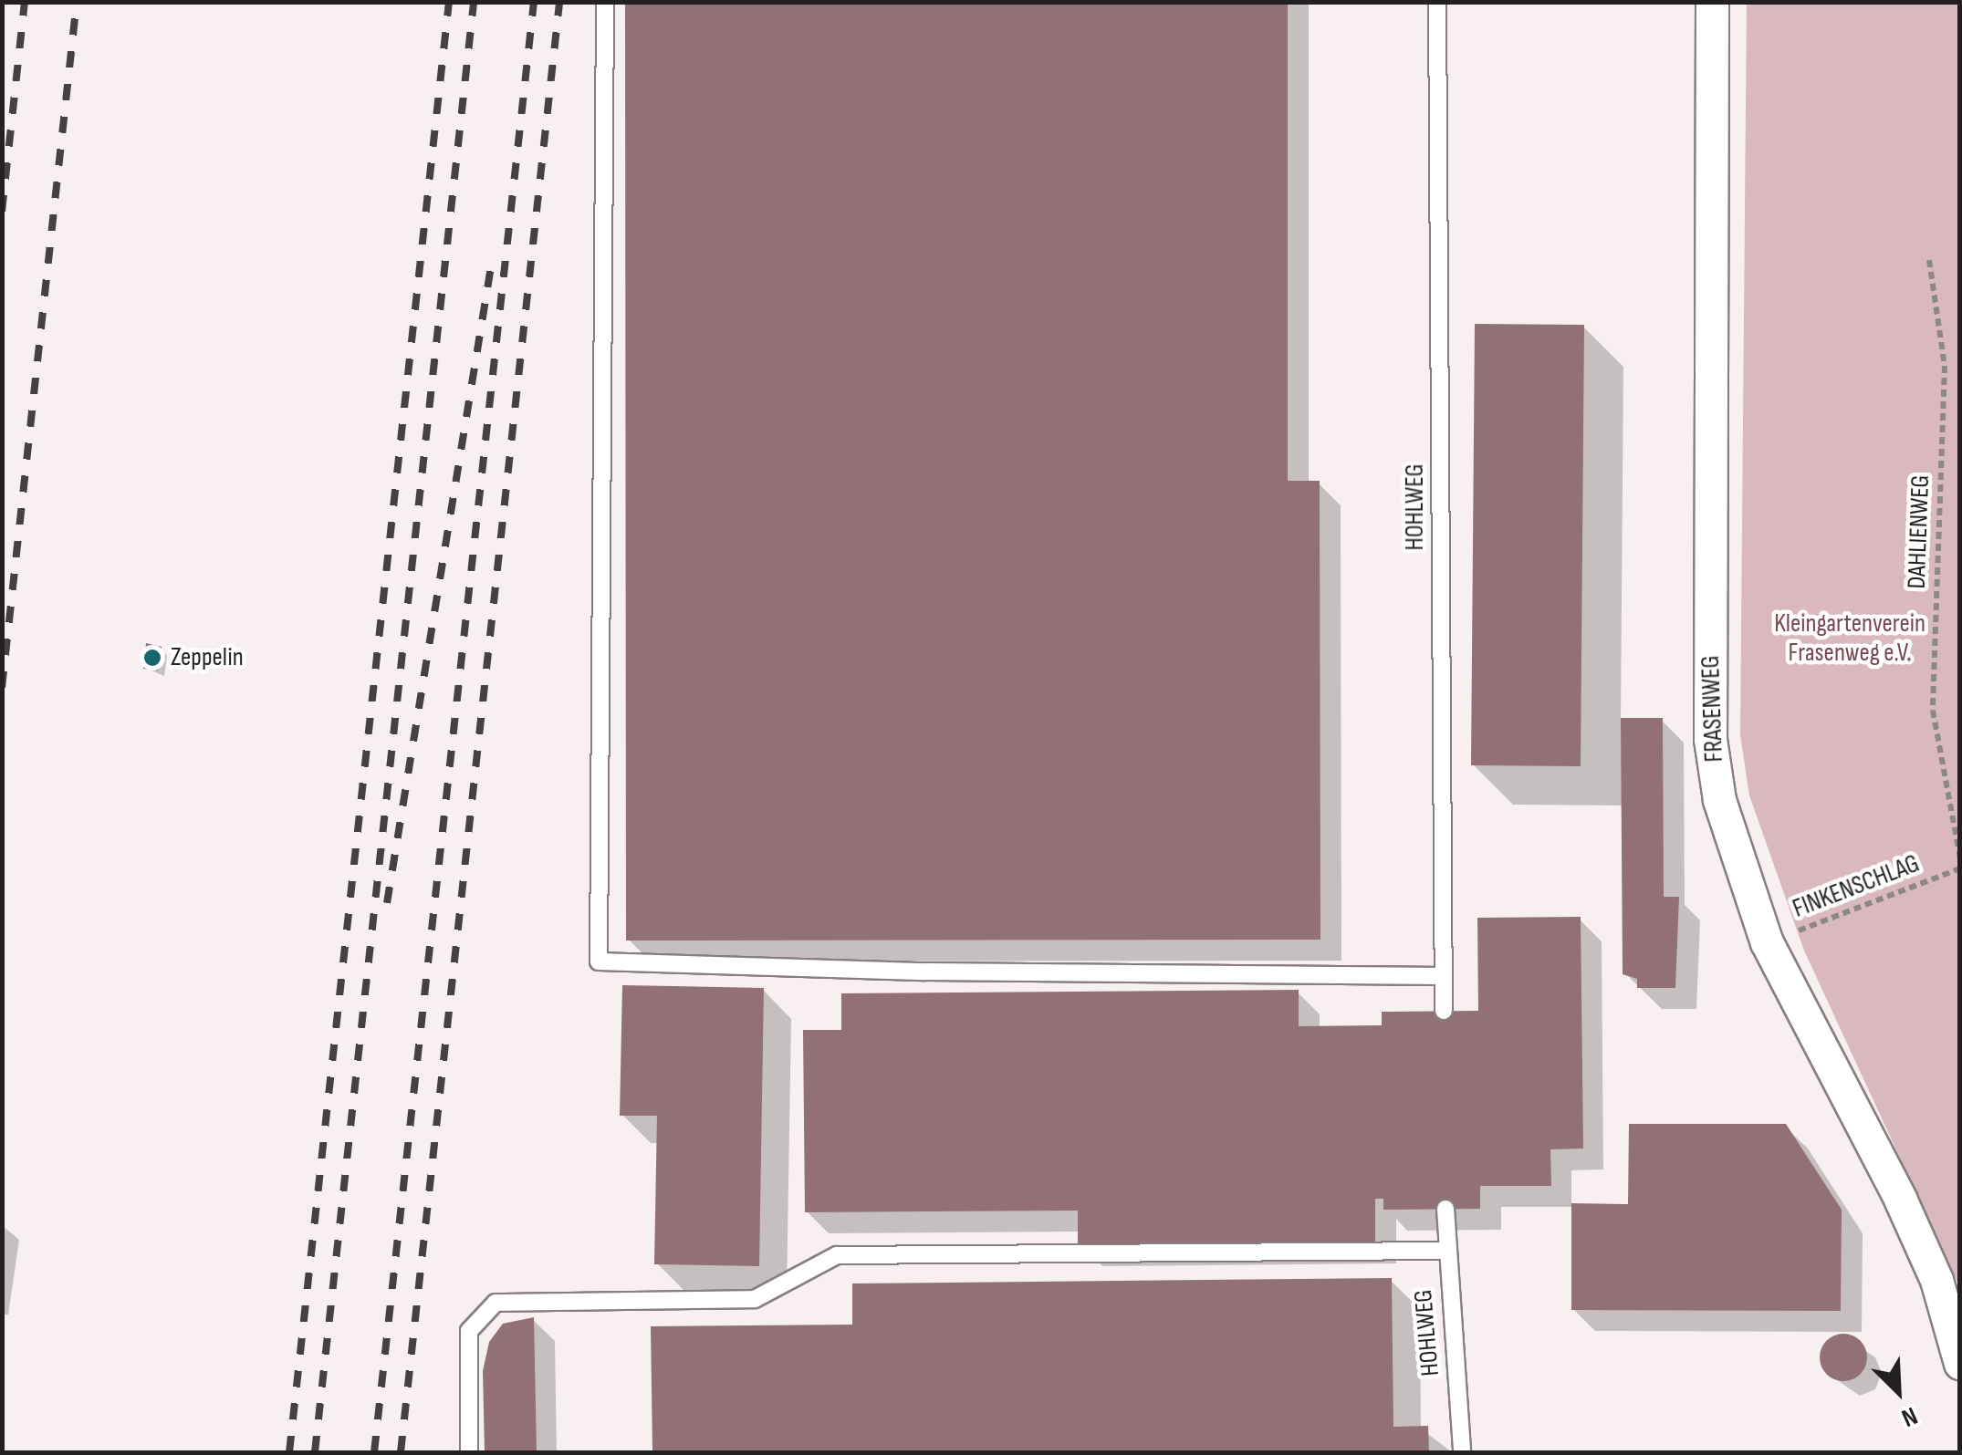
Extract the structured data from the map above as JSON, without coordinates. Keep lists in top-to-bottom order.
{
  "streets": {
    "street": ["FRASENWEG"],
    "lane": ["HOHLWEG"],
    "path": ["DAHLIENWEG", "FINKENSCHLAG"]
  },
  "crossings": [
    ["FRASENWEG", "FINKENSCHLAG"]
  ],
  "parks": ["Kleingartenverein Frasenweg e.V."],
  "places": ["Zeppelin"],
  "north": "bottom right"
}
